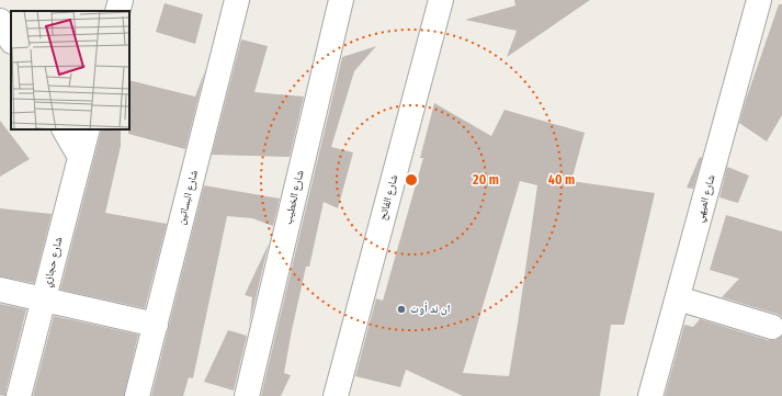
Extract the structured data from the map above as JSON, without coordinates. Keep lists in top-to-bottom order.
{
  "streets": {
    "street": [
      "شارع البساتين",
      "شارع الخطيب",
      "شارع الفاتح",
      "شارع الميهي",
      "شارع حجازي"
    ]
  },
  "places": ["ان ند أوت"],
  "rings": ["20 m", "40 m"]
}
